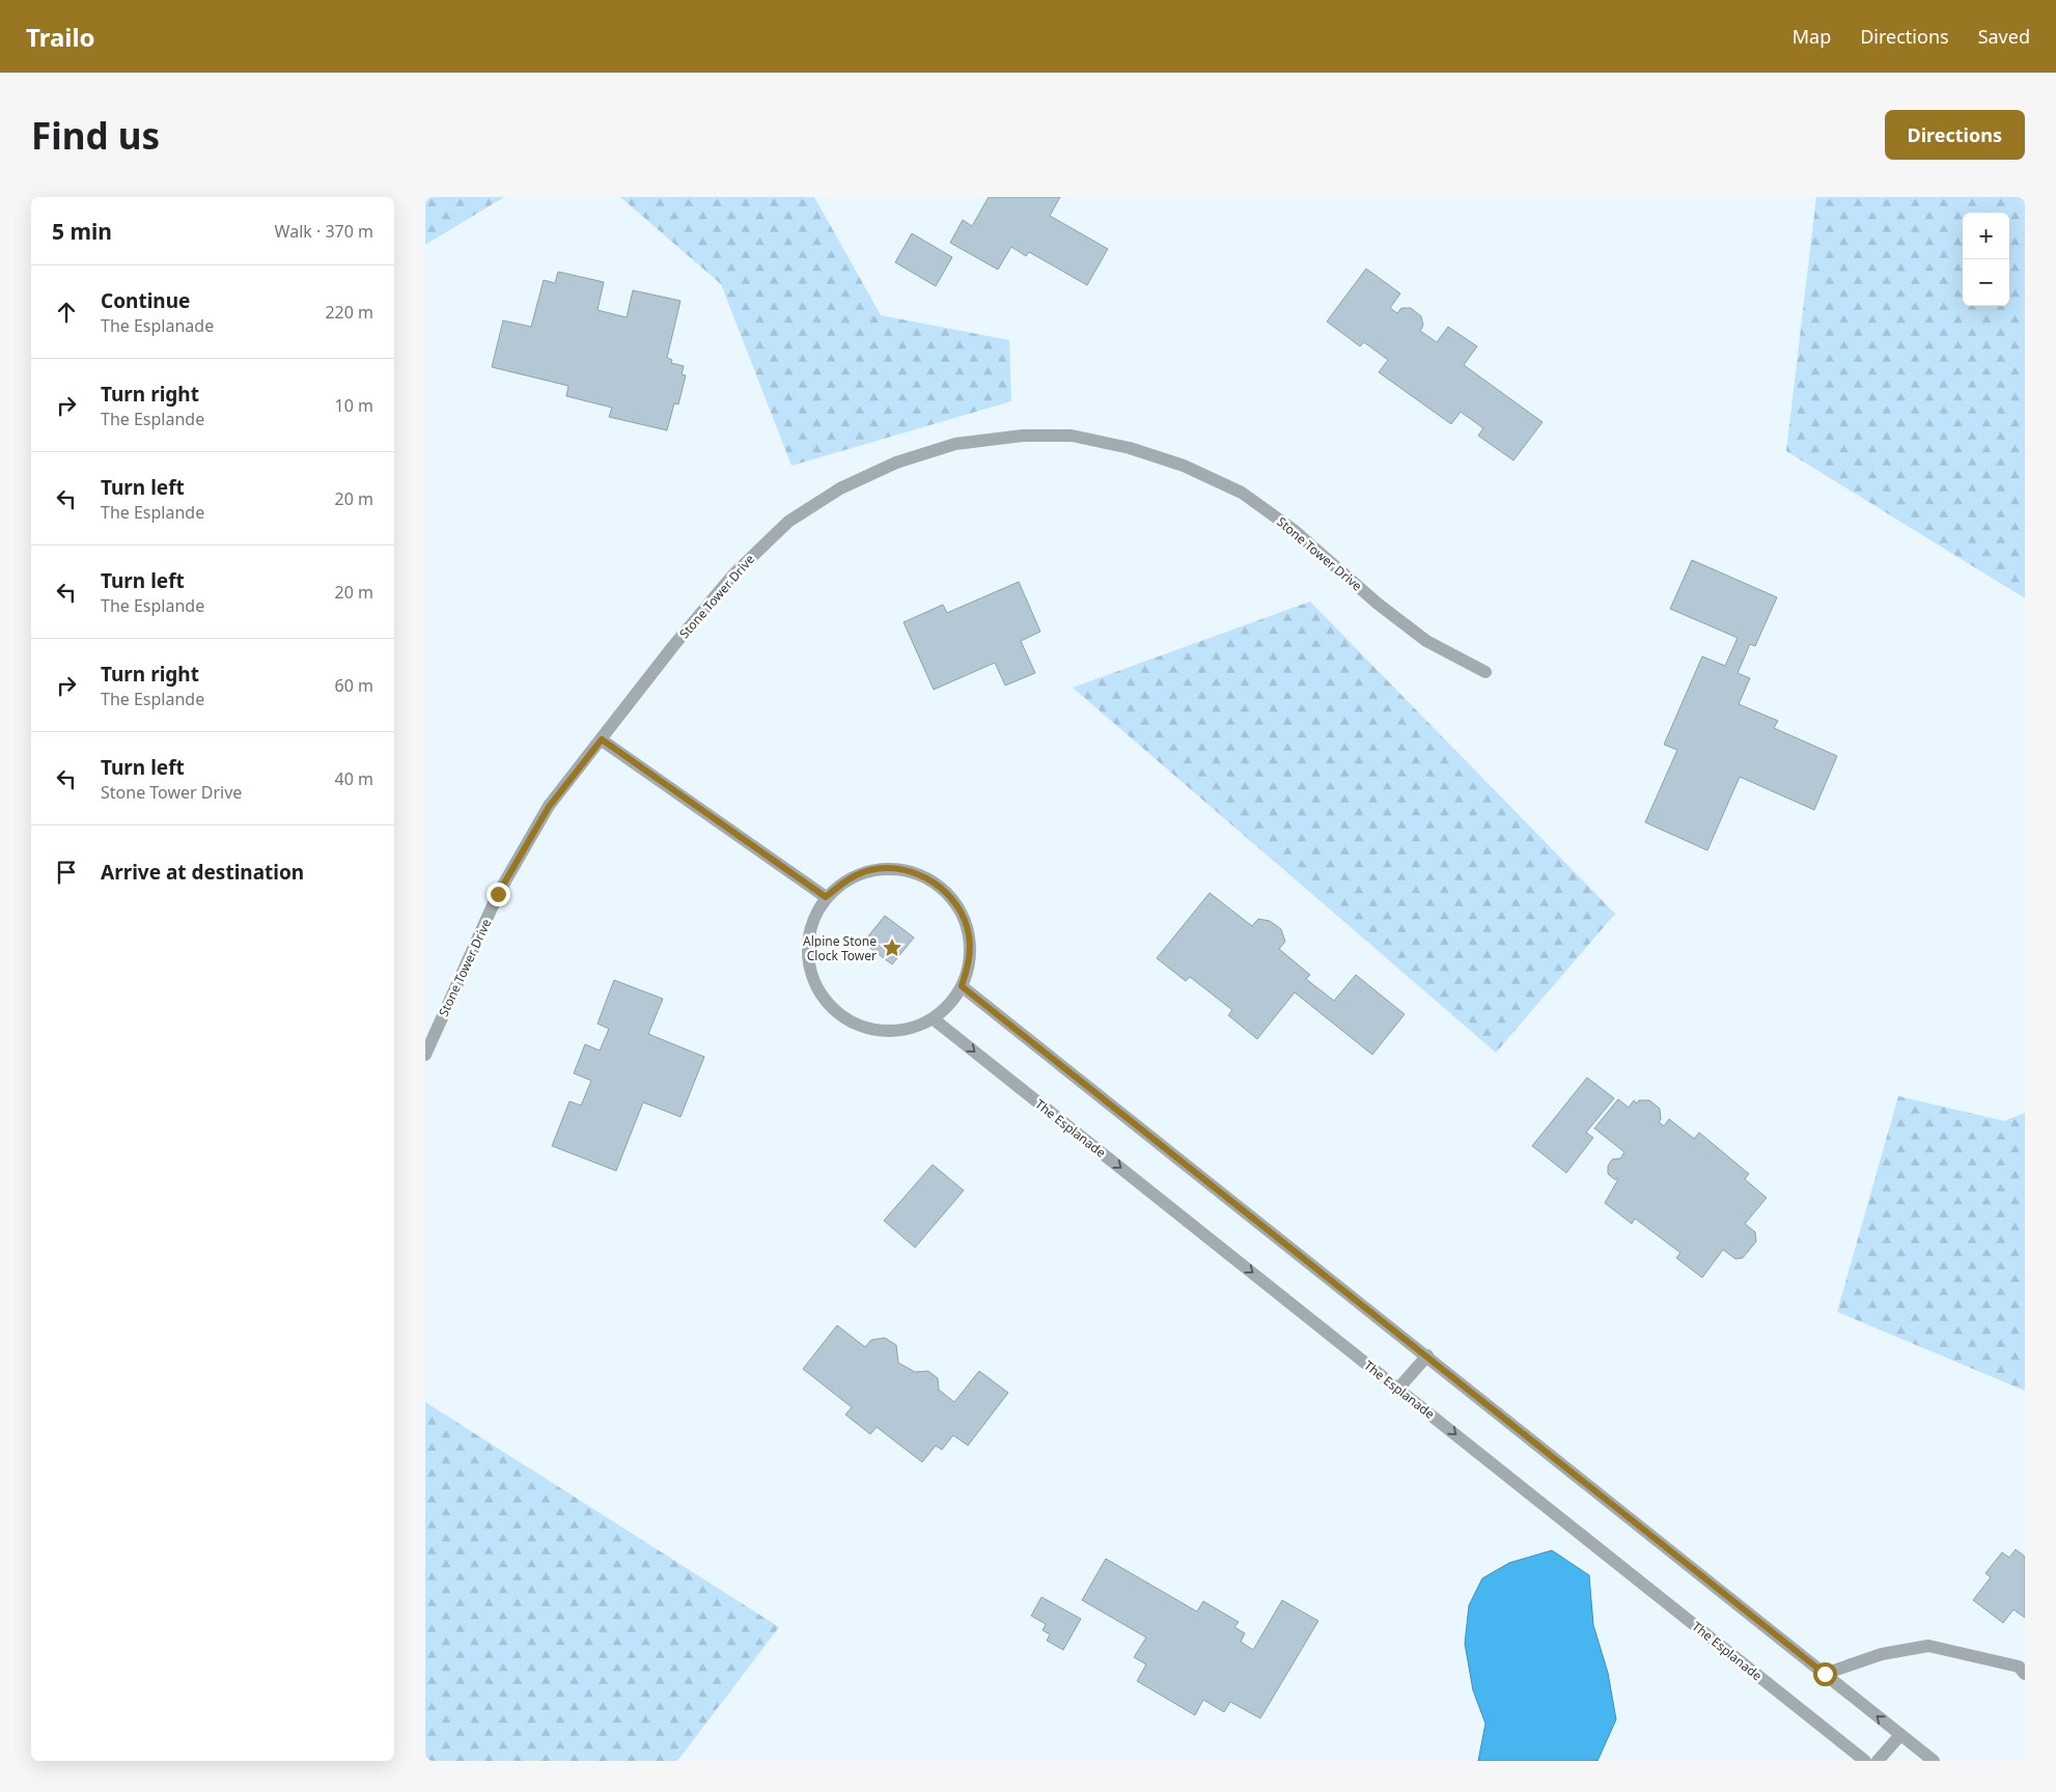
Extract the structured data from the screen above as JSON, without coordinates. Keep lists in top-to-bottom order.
{
  "streets": {
    "street": ["Stone Tower Drive", "The Esplanade"]
  },
  "places": {
    "place": ["Alpine Stone Clock Tower"]
  },
  "page": {
    "header": "Trailo",
    "nav": ["Map", "Directions", "Saved"],
    "buttons": "Directions",
    "title": "Find us",
    "heading": ["5 min", "Walk · 370 m"],
    "map_buttons": ["+", "−"],
    "list": [
      ["Continue", "The Esplanade", "220 m"],
      ["Turn right", "The Esplande", "10 m"],
      ["Turn left", "The Esplande", "20 m"],
      ["Turn left", "The Esplande", "20 m"],
      ["Turn right", "The Esplande", "60 m"],
      ["Turn left", "Stone Tower Drive", "40 m"],
      "Arrive at destination"
    ]
  }
}
